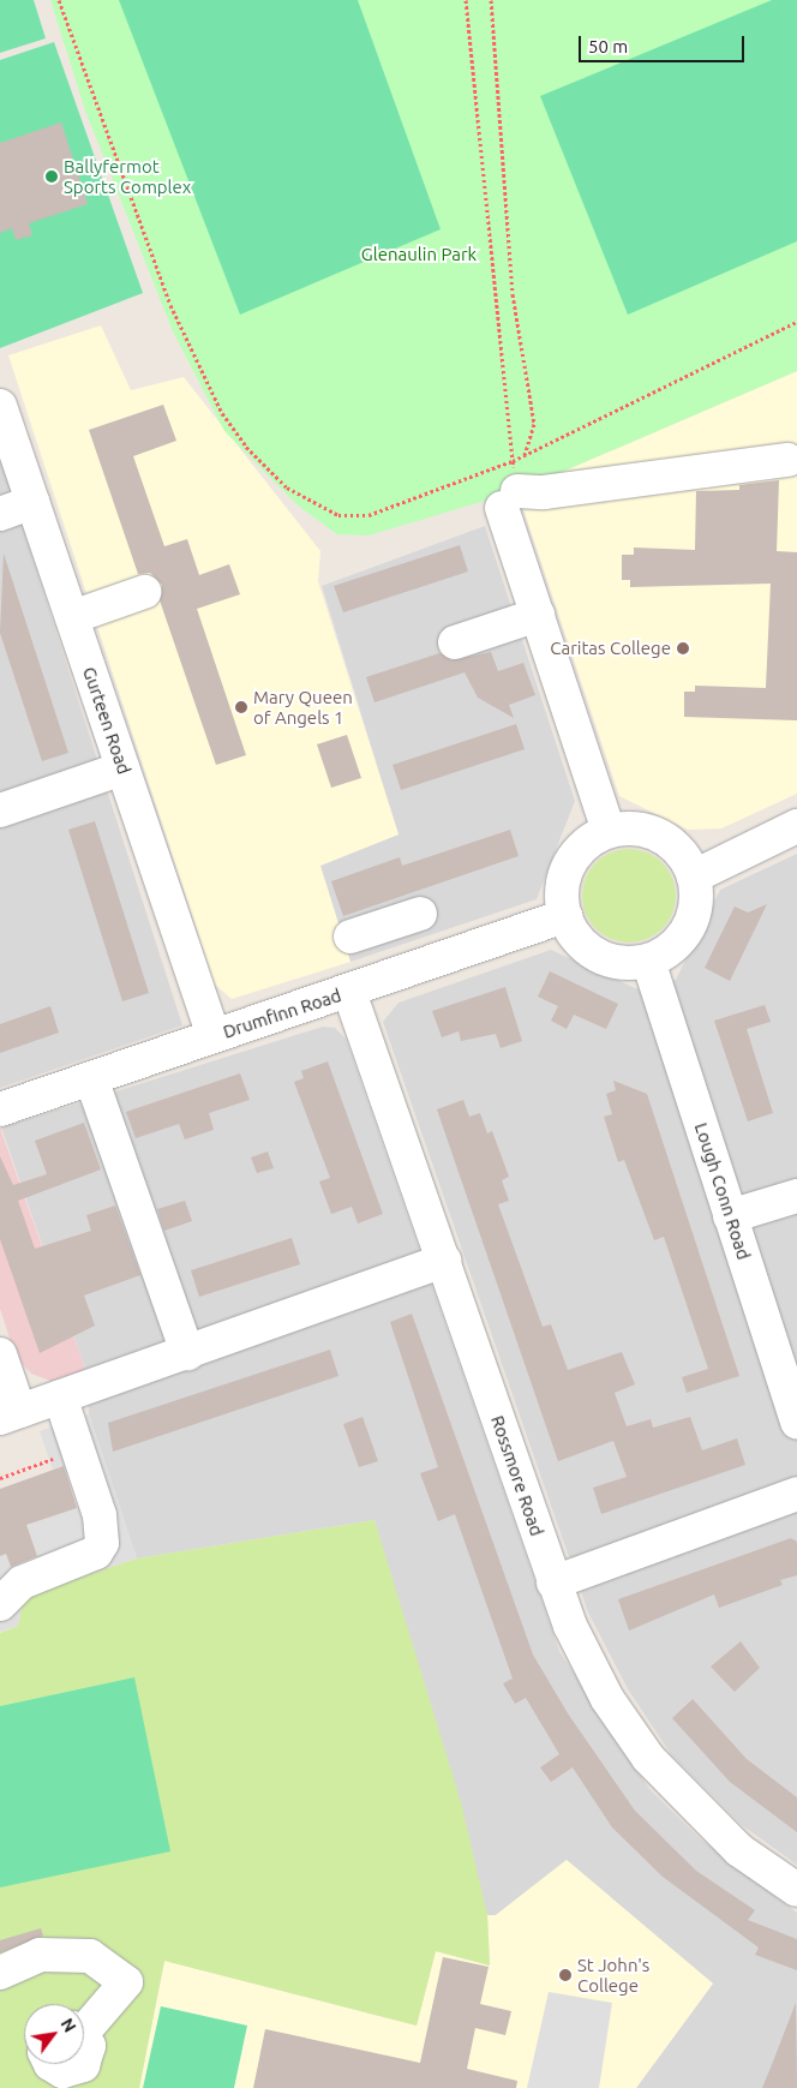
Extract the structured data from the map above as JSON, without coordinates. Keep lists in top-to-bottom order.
{
  "streets": {
    "street": [
      "Gurteen Road",
      "Drumfinn Road",
      "Lough Conn Road",
      "Rossmore Road"
    ]
  },
  "crossings": [
    ["Gurteen Road", "Drumfinn Road"],
    ["Drumfinn Road", "Lough Conn Road"],
    ["Drumfinn Road", "Rossmore Road"]
  ],
  "parks": ["Glenaulin Park"],
  "places": [
    "Ballyfermot Sports Complex",
    "Caritas College",
    "Mary Queen of Angels 1",
    "St John's College"
  ],
  "scale_bar": "50 m",
  "north": "top right"
}
